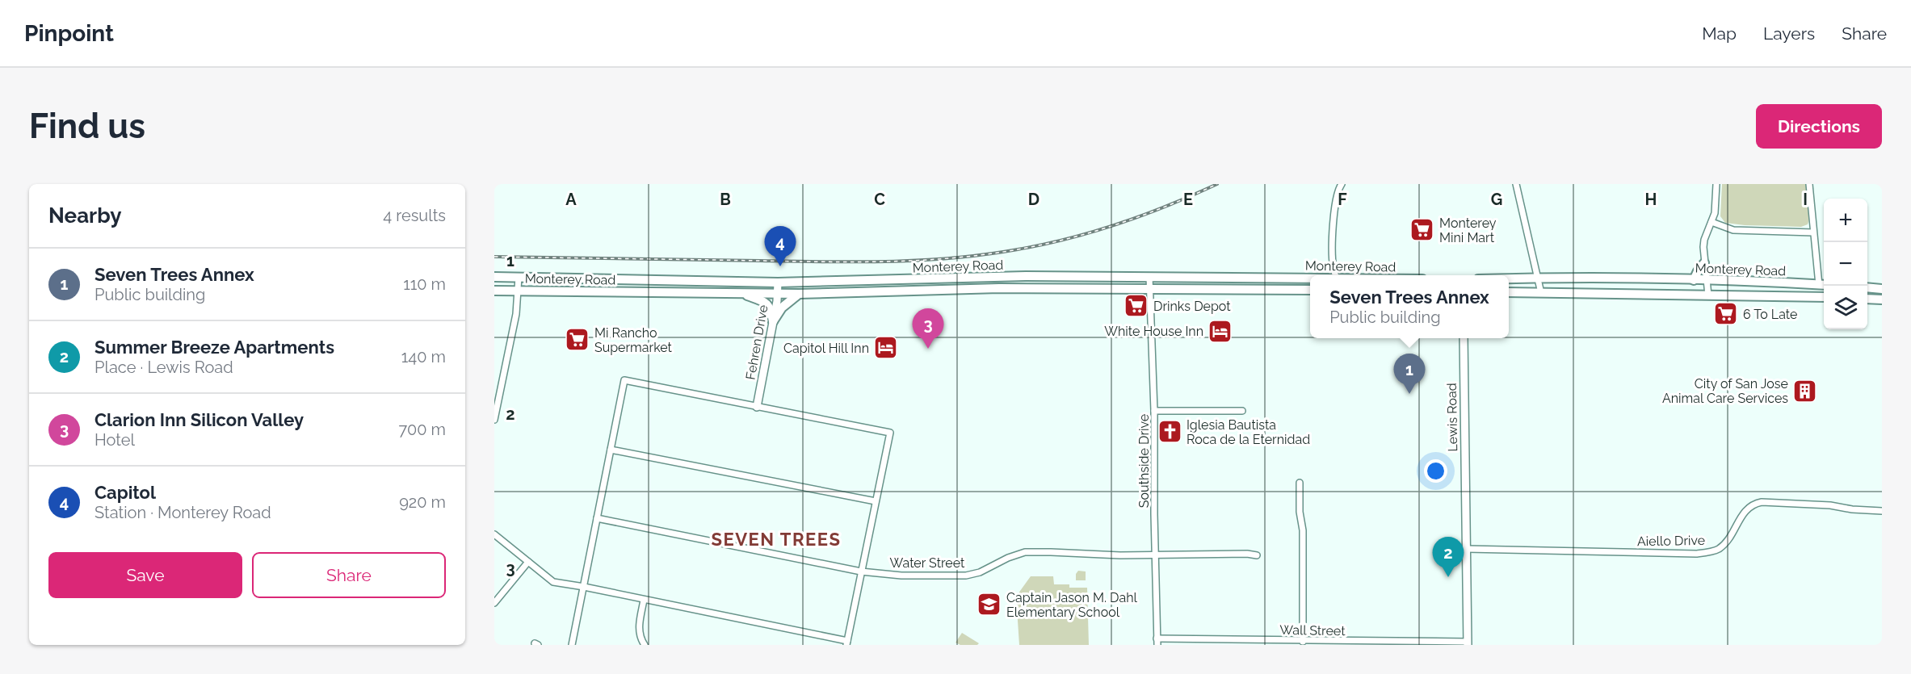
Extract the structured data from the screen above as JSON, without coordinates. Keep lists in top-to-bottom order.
{
  "streets": {
    "main road": ["Monterey Road"],
    "street": [
      "Fehren Drive",
      "Lewis Road",
      "Southside Drive",
      "Aiello Drive",
      "Water Street",
      "Wall Street"
    ]
  },
  "crossings": [
    ["Monterey Road", "Fehren Drive"],
    ["Monterey Road", "Southside Drive"],
    ["Lewis Road", "Aiello Drive"],
    ["Lewis Road", "Wall Street"],
    ["Southside Drive", "Water Street"],
    ["Southside Drive", "Wall Street"]
  ],
  "districts": ["SEVEN TREES"],
  "places": {
    "supermarket": [
      "Monterey Mini Mart",
      "Drinks Depot",
      "6 To Late",
      "Mi Rancho Supermarket"
    ],
    "hotel": ["White House Inn", "Capitol Hill Inn"],
    "building": ["City of San Jose Animal Care Services"],
    "church": ["Iglesia Bautista Roca de la Eternidad"],
    "school or university": ["Captain Jason M. Dahl Elementary School"]
  },
  "page": {
    "header": "Pinpoint",
    "nav": ["Map", "Layers", "Share"],
    "buttons": [
      "Directions",
      ["Save", "Share"]
    ],
    "title": "Find us",
    "heading": ["Nearby", "4 results"],
    "map_buttons": ["+", "−"],
    "pins": [
      "4",
      "3",
      "1",
      "2"
    ],
    "list": [
      {
        "mark": "1",
        "name": "Seven Trees Annex",
        "note": "Public building",
        "value": "110 m"
      },
      {
        "mark": "2",
        "name": "Summer Breeze Apartments",
        "note": "Place · Lewis Road",
        "value": "140 m"
      },
      {
        "mark": "3",
        "name": "Clarion Inn Silicon Valley",
        "note": "Hotel",
        "value": "700 m"
      },
      {
        "mark": "4",
        "name": "Capitol",
        "note": "Station · Monterey Road",
        "value": "920 m"
      }
    ],
    "popup": ["Seven Trees Annex", "Public building"]
  },
  "grid": {
    "columns": [
      "A",
      "B",
      "C",
      "D",
      "E",
      "F",
      "G",
      "H",
      "I"
    ],
    "rows": ["1", "2", "3"]
  }
}
